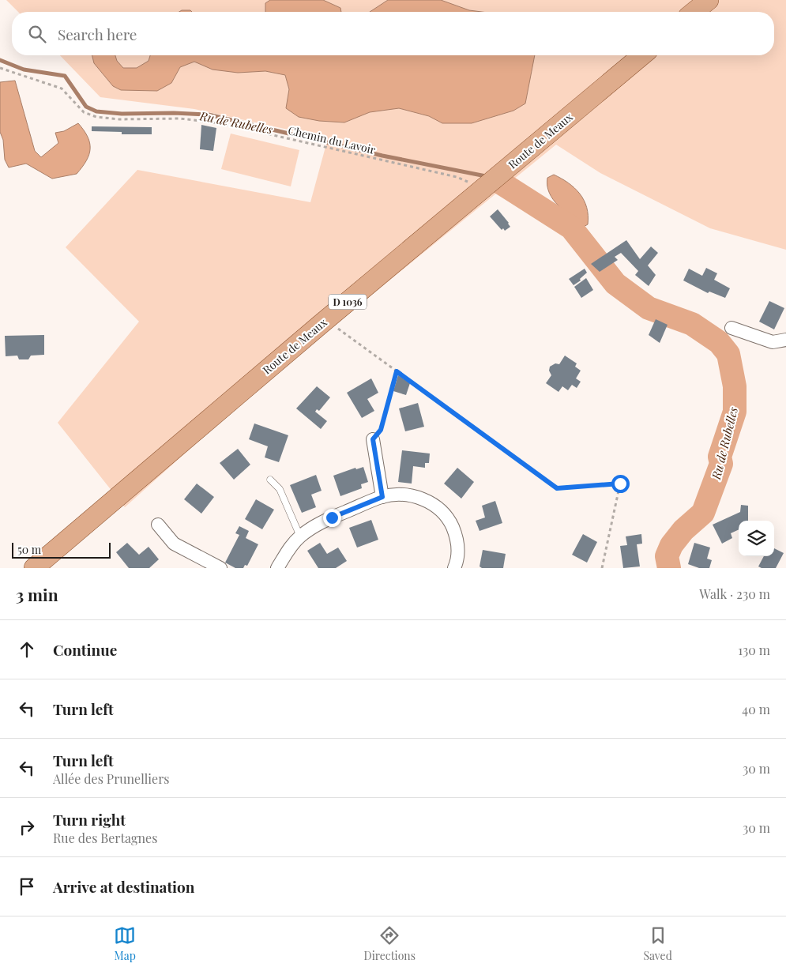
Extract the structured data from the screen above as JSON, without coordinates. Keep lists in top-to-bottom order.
{
  "streets": {
    "main road": ["Route de Meaux", "D 1036"],
    "path": ["Chemin du Lavoir"]
  },
  "crossings": [
    ["Chemin du Lavoir", "Route de Meaux"]
  ],
  "water": ["Ru de Rubelles"],
  "scale_bar": "50 m",
  "page": {
    "search": "Search here",
    "scale": "50 m",
    "heading": ["3 min", "Walk · 230 m"],
    "list": [
      ["Continue", "130 m"],
      ["Turn left", "40 m"],
      ["Turn left", "Allée des Prunelliers", "30 m"],
      ["Turn right", "Rue des Bertagnes", "30 m"],
      "Arrive at destination"
    ],
    "nav": ["Map", "Directions", "Saved"]
  }
}
